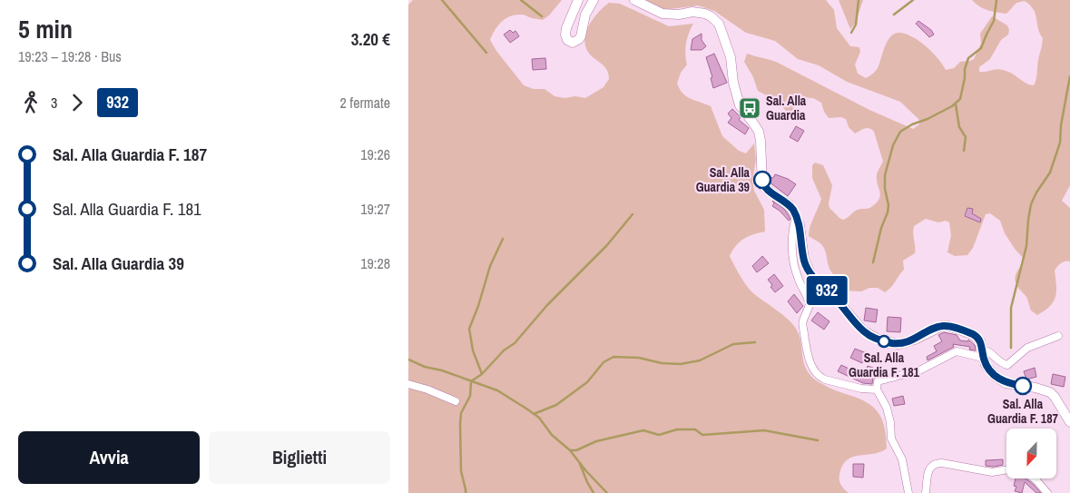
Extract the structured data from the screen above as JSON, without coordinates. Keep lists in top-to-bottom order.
{
  "places": {
    "bus stop": ["Sal. Alla Guardia"],
    "other": ["Sal. Alla Guardia 39", "Sal. Alla Guardia F. 181", "Sal. Alla Guardia F. 187"]
  },
  "lines": ["bus line 932"],
  "north": "bottom",
  "page": {
    "heading": ["5 min", "19:23 – 19:28 · Bus", "3.20 €"],
    "on_map": "932",
    "legs": ["3", "932", "2 fermate"],
    "list": [
      {
        "name": "Sal. Alla Guardia F. 187",
        "value": "19:26"
      },
      {
        "name": "Sal. Alla Guardia F. 181",
        "value": "19:27"
      },
      {
        "name": "Sal. Alla Guardia 39",
        "value": "19:28"
      }
    ],
    "buttons": ["Avvia", "Biglietti"]
  }
}
